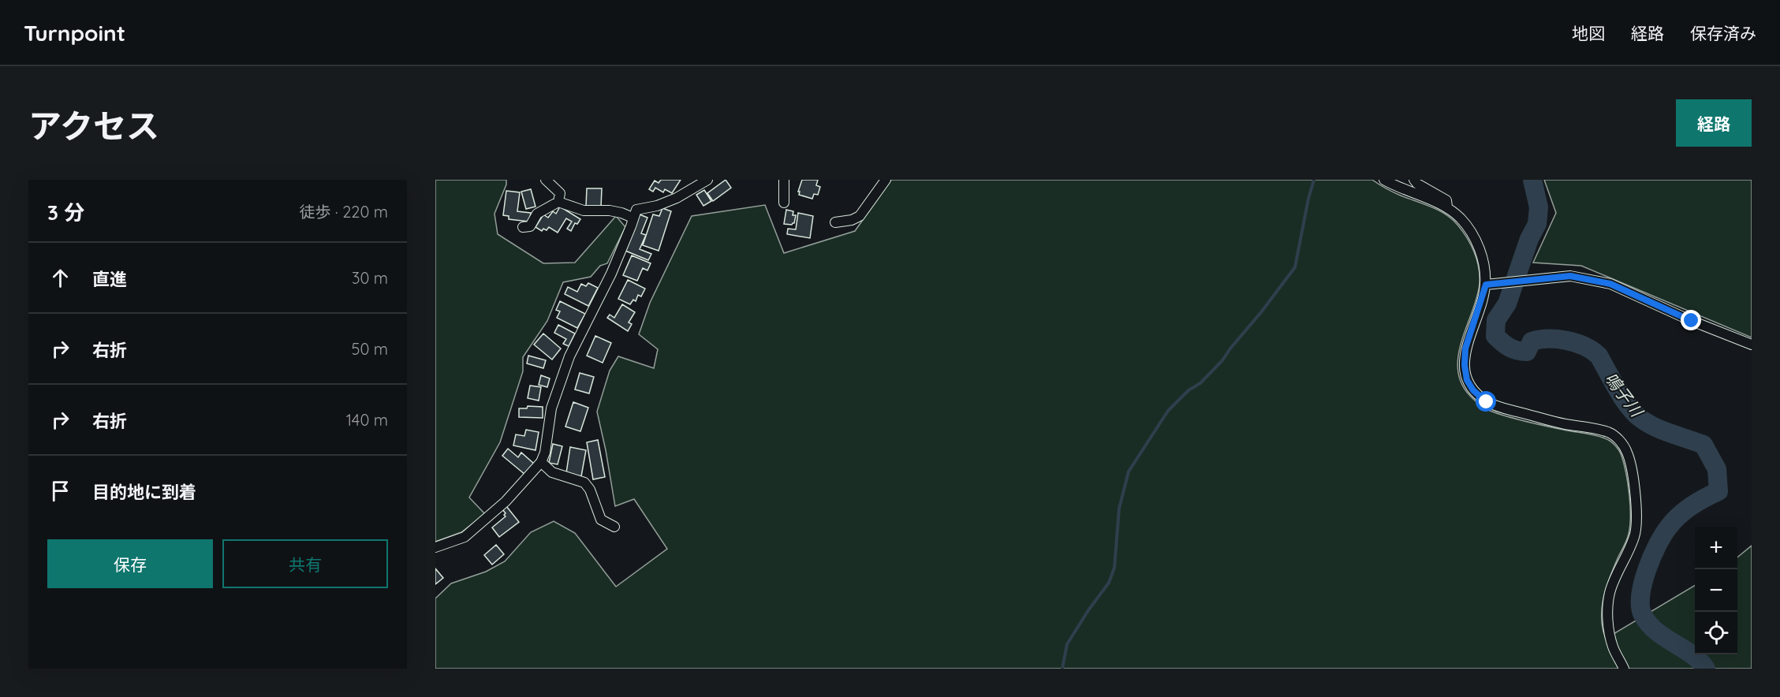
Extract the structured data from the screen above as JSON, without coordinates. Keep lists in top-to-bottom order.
{
  "water": ["鳴子川"],
  "page": {
    "header": "Turnpoint",
    "nav": ["地図", "経路", "保存済み"],
    "title": "アクセス",
    "buttons": [
      "経路",
      ["保存", "共有"]
    ],
    "heading": ["3 分", "徒歩 · 220 m"],
    "list": [
      ["直進", "30 m"],
      ["右折", "50 m"],
      ["右折", "140 m"],
      "目的地に到着"
    ],
    "map_buttons": ["+", "−"]
  }
}
